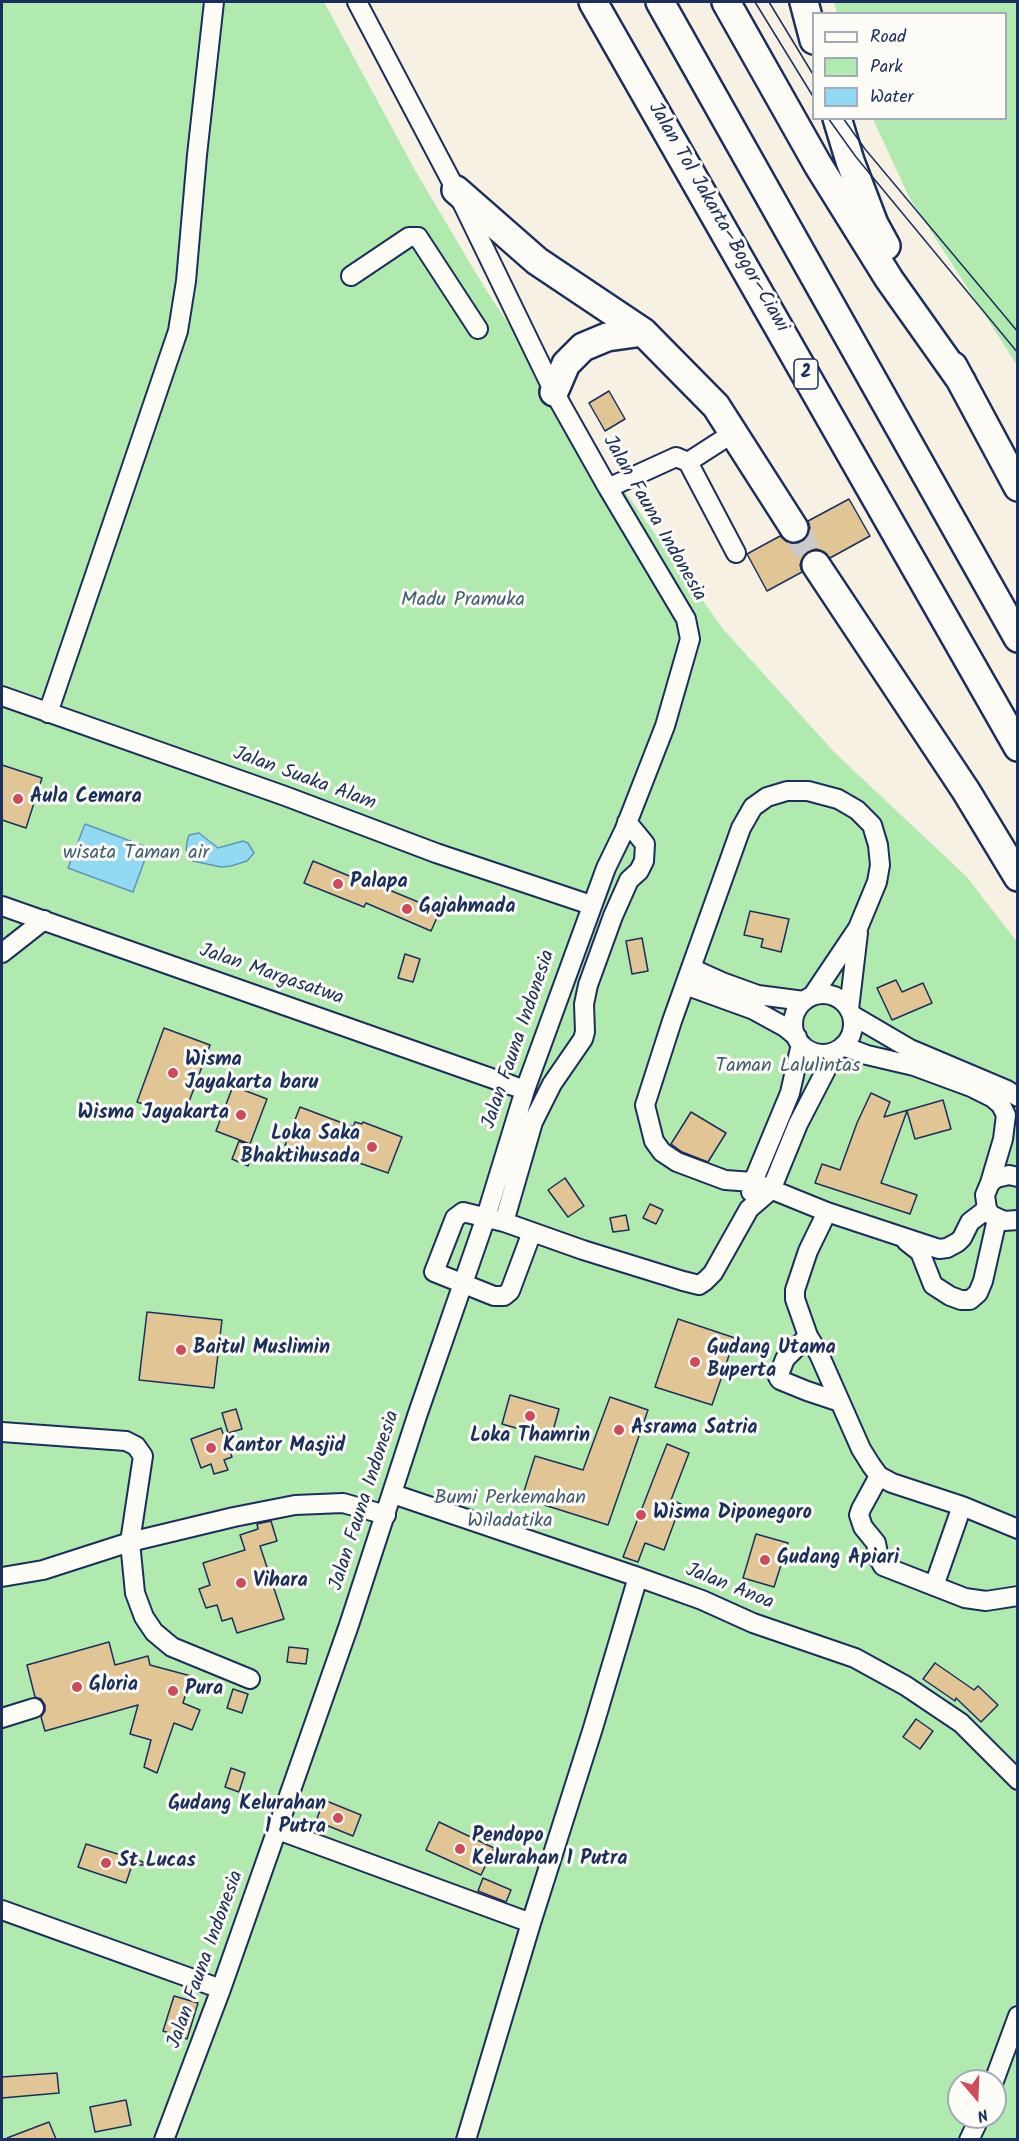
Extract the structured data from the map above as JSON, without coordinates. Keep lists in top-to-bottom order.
{
  "streets": {
    "highway": ["Jalan Tol Jakarta–Bogor–Ciawi", "2"],
    "street": [
      "Jalan Fauna Indonesia",
      "Jalan Suaka Alam",
      "Jalan Margasatwa",
      "Jalan Anoa"
    ]
  },
  "crossings": [
    ["Jalan Fauna Indonesia", "Jalan Suaka Alam"],
    ["Jalan Fauna Indonesia", "Jalan Margasatwa"],
    ["Jalan Fauna Indonesia", "Jalan Anoa"]
  ],
  "parks": [
    "Madu Pramuka",
    "wisata Taman air",
    "Taman Lalulintas",
    "Bumi Perkemahan Wiladatika"
  ],
  "places": [
    "Aula Cemara",
    "Palapa",
    "Gajahmada",
    "Wisma Jayakarta baru",
    "Wisma Jayakarta",
    "Loka Saka Bhaktihusada",
    "Baitul Muslimin",
    "Gudang Utama Buperta",
    "Loka Thamrin",
    "Asrama Satria",
    "Kantor Masjid",
    "Wisma Diponegoro",
    "Gudang Apiari",
    "Vihara",
    "Gloria",
    "Pura",
    "Gudang Kelurahan 1 Putra",
    "Pendopo Kelurahan 1 Putra",
    "St Lucas"
  ],
  "legend": ["Road", "Park", "Water"],
  "north": "bottom"
}
